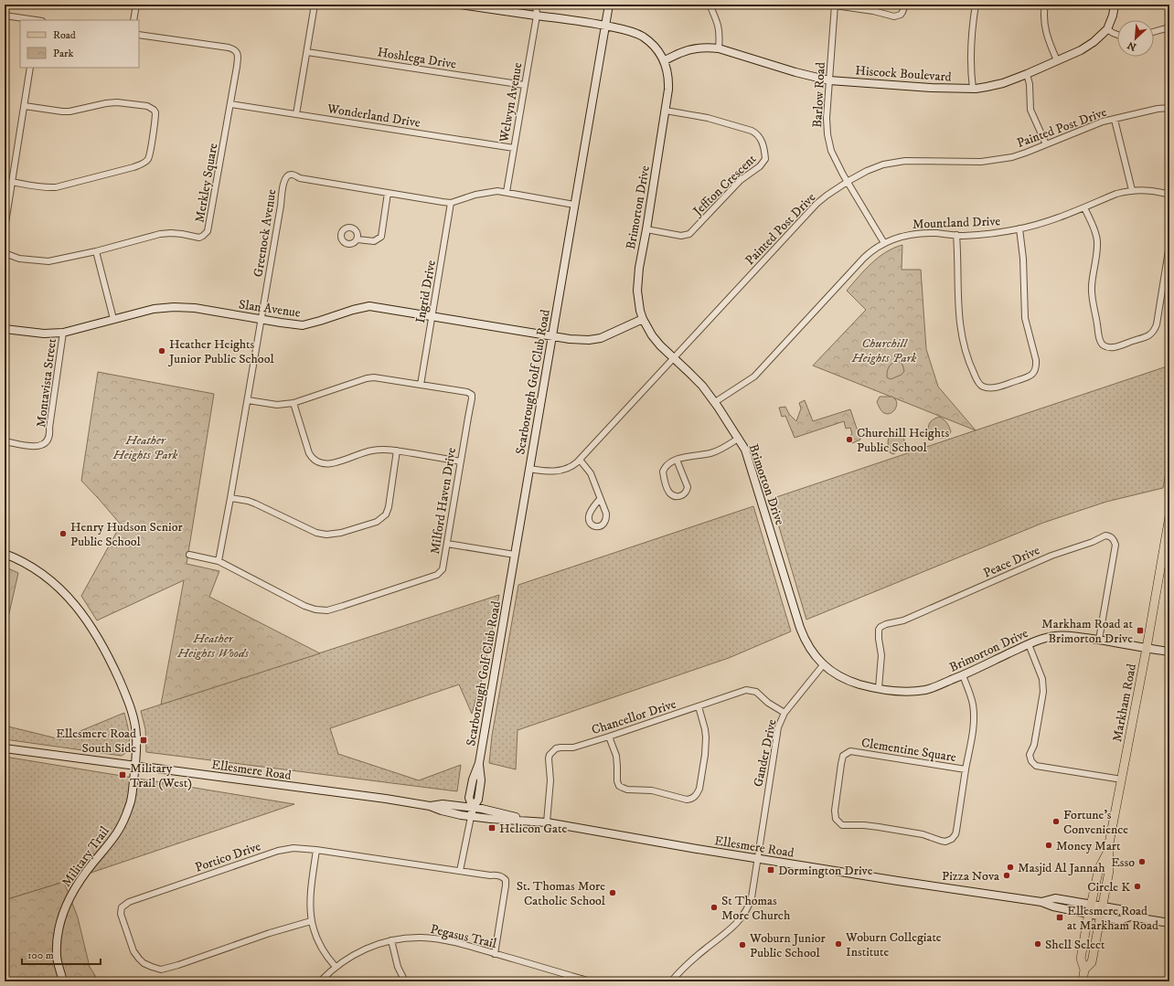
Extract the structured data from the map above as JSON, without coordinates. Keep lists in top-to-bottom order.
{
  "streets": {
    "main road": ["Markham Road"],
    "street": [
      "Hoshlega Drive",
      "Hiscock Boulevard",
      "Barlow Road",
      "Welwyn Avenue",
      "Wonderland Drive",
      "Painted Post Drive",
      "Merkley Square",
      "Jeffton Crescent",
      "Brimorton Drive",
      "Mountland Drive",
      "Greenock Avenue",
      "Ingrid Drive",
      "Slan Avenue",
      "Scarborough Golf Club Road",
      "Montavista Street",
      "Milford Haven Drive",
      "Peace Drive",
      "Chancellor Drive",
      "Clementine Square",
      "Gander Drive",
      "Ellesmere Road",
      "Military Trail",
      "Portico Drive",
      "Pegasus Trail"
    ]
  },
  "crossings": [
    ["Hoshlega Drive", "Welwyn Avenue"],
    ["Hiscock Boulevard", "Barlow Road"],
    ["Hiscock Boulevard", "Brimorton Drive"],
    ["Barlow Road", "Painted Post Drive"],
    ["Barlow Road", "Mountland Drive"],
    ["Welwyn Avenue", "Wonderland Drive"],
    ["Welwyn Avenue", "Brimorton Drive"],
    ["Welwyn Avenue", "Greenock Avenue"],
    ["Wonderland Drive", "Merkley Square"],
    ["Painted Post Drive", "Brimorton Drive"],
    ["Painted Post Drive", "Scarborough Golf Club Road"],
    ["Jeffton Crescent", "Brimorton Drive"],
    ["Brimorton Drive", "Mountland Drive"],
    ["Brimorton Drive", "Slan Avenue"],
    ["Brimorton Drive", "Scarborough Golf Club Road"],
    ["Brimorton Drive", "Peace Drive"],
    ["Brimorton Drive", "Markham Road"],
    ["Brimorton Drive", "Clementine Square"],
    ["Brimorton Drive", "Gander Drive"],
    ["Greenock Avenue", "Ingrid Drive"],
    ["Greenock Avenue", "Slan Avenue"],
    ["Greenock Avenue", "Scarborough Golf Club Road"],
    ["Greenock Avenue", "Milford Haven Drive"],
    ["Ingrid Drive", "Slan Avenue"],
    ["Ingrid Drive", "Milford Haven Drive"],
    ["Slan Avenue", "Scarborough Golf Club Road"],
    ["Slan Avenue", "Montavista Street"],
    ["Scarborough Golf Club Road", "Ellesmere Road"],
    ["Markham Road", "Ellesmere Road"],
    ["Chancellor Drive", "Gander Drive"],
    ["Chancellor Drive", "Ellesmere Road"],
    ["Gander Drive", "Ellesmere Road"],
    ["Ellesmere Road", "Military Trail"],
    ["Portico Drive", "Pegasus Trail"]
  ],
  "parks": ["Churchill Heights Park", "Heather Heights Park", "Heather Heights Woods"],
  "places": {
    "other": [
      "Heather Heights Junior Public School",
      "Churchill Heights Public School",
      "Henry Hudson Senior Public School",
      "Fortune's Convenience",
      "Money Mart",
      "Esso",
      "Masjid Al Jannah",
      "Pizza Nova",
      "Circle K",
      "St. Thomas More Catholic School",
      "St Thomas More Church",
      "Woburn Collegiate Institute",
      "Shell Select",
      "Woburn Junior Public School"
    ],
    "transit": [
      "Markham Road at Brimorton Drive",
      "Ellesmere Road South Side",
      "Military Trail (West)",
      "Helicon Gate",
      "Dormington Drive",
      "Ellesmere Road at Markham Road"
    ]
  },
  "legend": ["Road", "Park"],
  "scale_bar": "100 m",
  "north": "bottom left"
}
